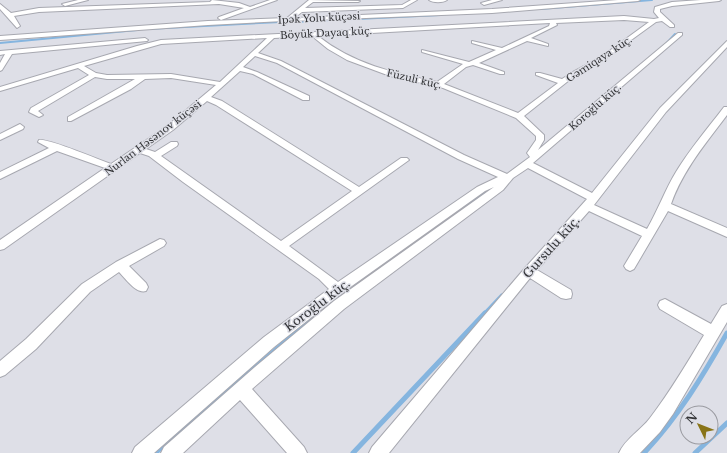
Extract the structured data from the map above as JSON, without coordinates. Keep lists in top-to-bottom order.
{
  "streets": {
    "street": [
      "İpək Yolu küçəsi",
      "Böyük Dayaq küç.",
      "Gəmiqaya küç.",
      "Füzuli küç.",
      "Koroğlu küç.",
      "Nurlan Həsənov küçəsi",
      "Gursulu küç."
    ]
  },
  "crossings": [
    ["İpək Yolu küçəsi", "Nurlan Həsənov küçəsi"],
    ["Böyük Dayaq küç.", "Gəmiqaya küç."],
    ["Böyük Dayaq küç.", "Füzuli küç."],
    ["Böyük Dayaq küç.", "Nurlan Həsənov küçəsi"],
    ["Gəmiqaya küç.", "Füzuli küç."],
    ["Gəmiqaya küç.", "Koroğlu küç."]
  ],
  "north": "top left"
}
